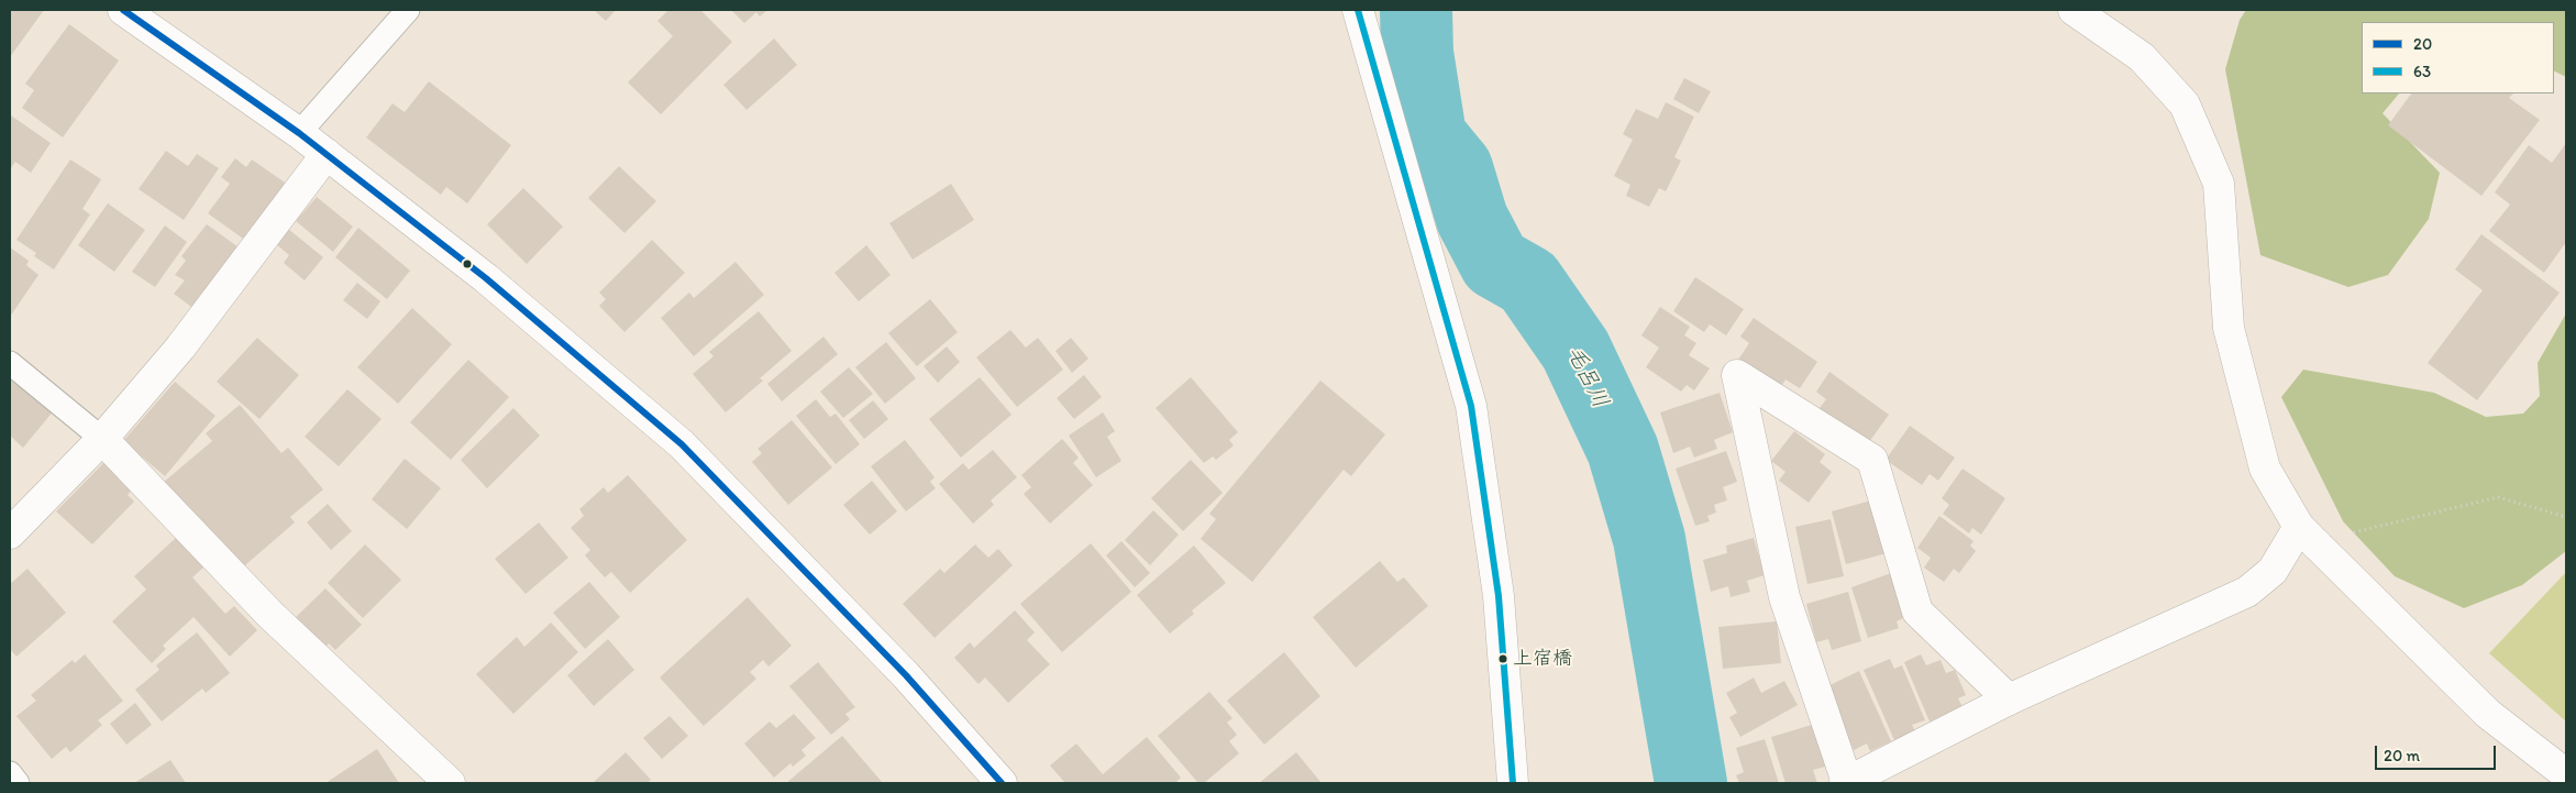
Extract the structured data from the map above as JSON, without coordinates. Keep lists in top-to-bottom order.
{
  "water": ["毛呂川"],
  "places": ["上宿橋"],
  "lines": ["transit line 20", "transit line 63"],
  "legend": ["20", "63"],
  "scale_bar": "20 m"
}
